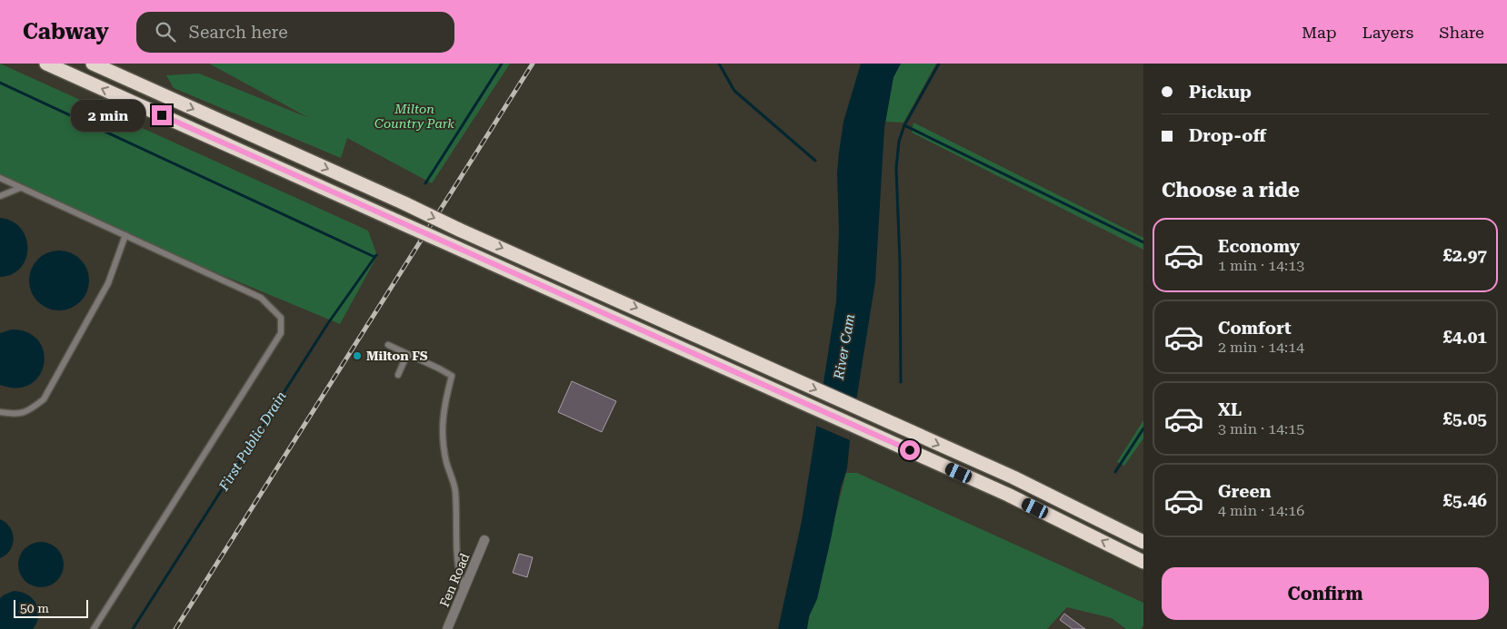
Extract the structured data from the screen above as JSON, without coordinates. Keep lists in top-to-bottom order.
{
  "streets": {
    "street": ["Fen Road"]
  },
  "water": ["River Cam", "First Public Drain"],
  "parks": ["Milton Country Park"],
  "places": ["Milton FS"],
  "scale_bar": "50 m",
  "page": {
    "header": "Cabway",
    "search": "Search here",
    "nav": ["Map", "Layers", "Share"],
    "banner": ["Pickup", "Drop-off"],
    "bubble": "2 min",
    "heading": "Choose a ride",
    "list": [
      {
        "name": "Economy",
        "note": "1 min · 14:13",
        "value": "£2.97"
      },
      {
        "name": "Comfort",
        "note": "2 min · 14:14",
        "value": "£4.01"
      },
      {
        "name": "XL",
        "note": "3 min · 14:15",
        "value": "£5.05"
      },
      {
        "name": "Green",
        "note": "4 min · 14:16",
        "value": "£5.46"
      }
    ],
    "buttons": "Confirm",
    "scale": "50 m"
  }
}
